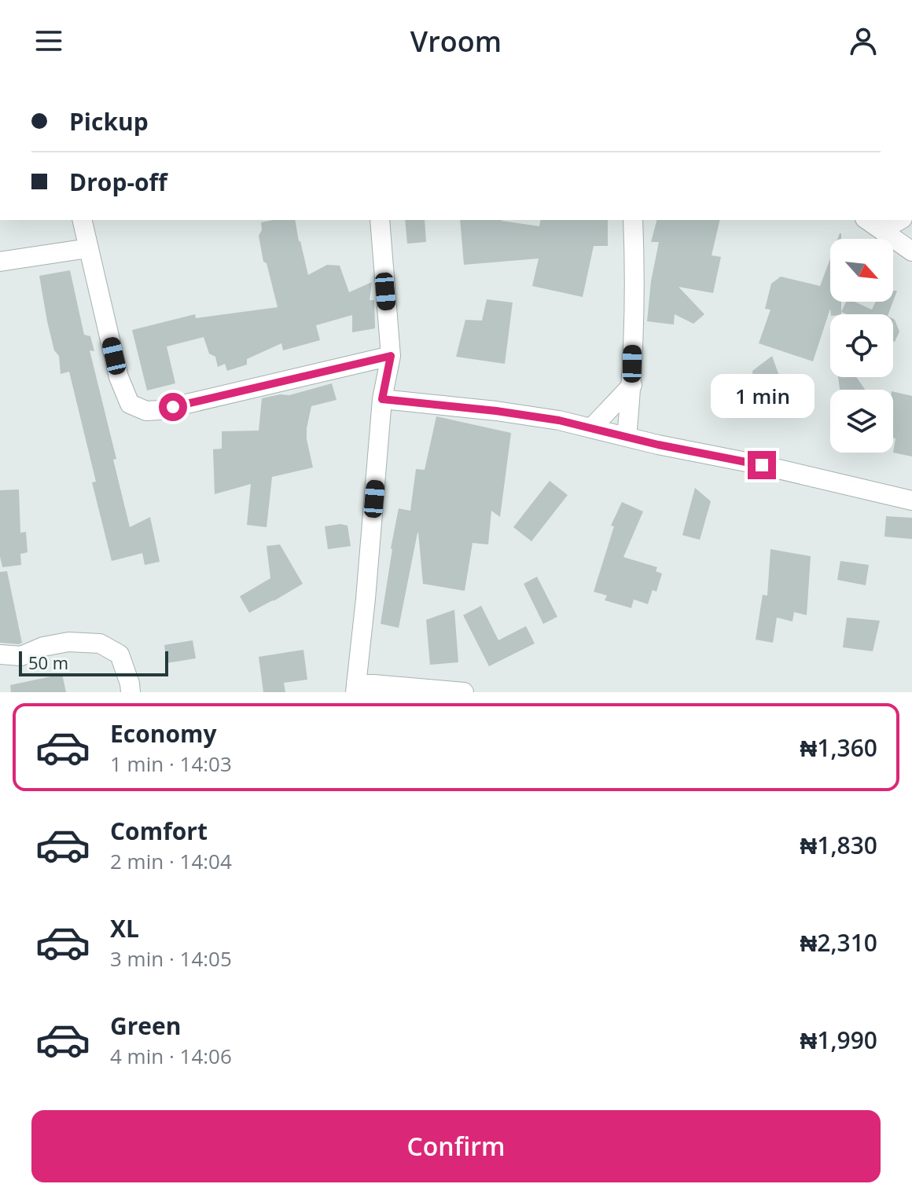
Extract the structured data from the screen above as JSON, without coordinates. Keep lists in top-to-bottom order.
{
  "scale_bar": "50 m",
  "north": "bottom right",
  "page": {
    "header": "Vroom",
    "banner": ["Pickup", "Drop-off"],
    "bubble": "1 min",
    "scale": "50 m",
    "list": [
      {
        "name": "Economy",
        "note": "1 min · 14:03",
        "value": "₦1,360"
      },
      {
        "name": "Comfort",
        "note": "2 min · 14:04",
        "value": "₦1,830"
      },
      {
        "name": "XL",
        "note": "3 min · 14:05",
        "value": "₦2,310"
      },
      {
        "name": "Green",
        "note": "4 min · 14:06",
        "value": "₦1,990"
      }
    ],
    "buttons": "Confirm"
  }
}
